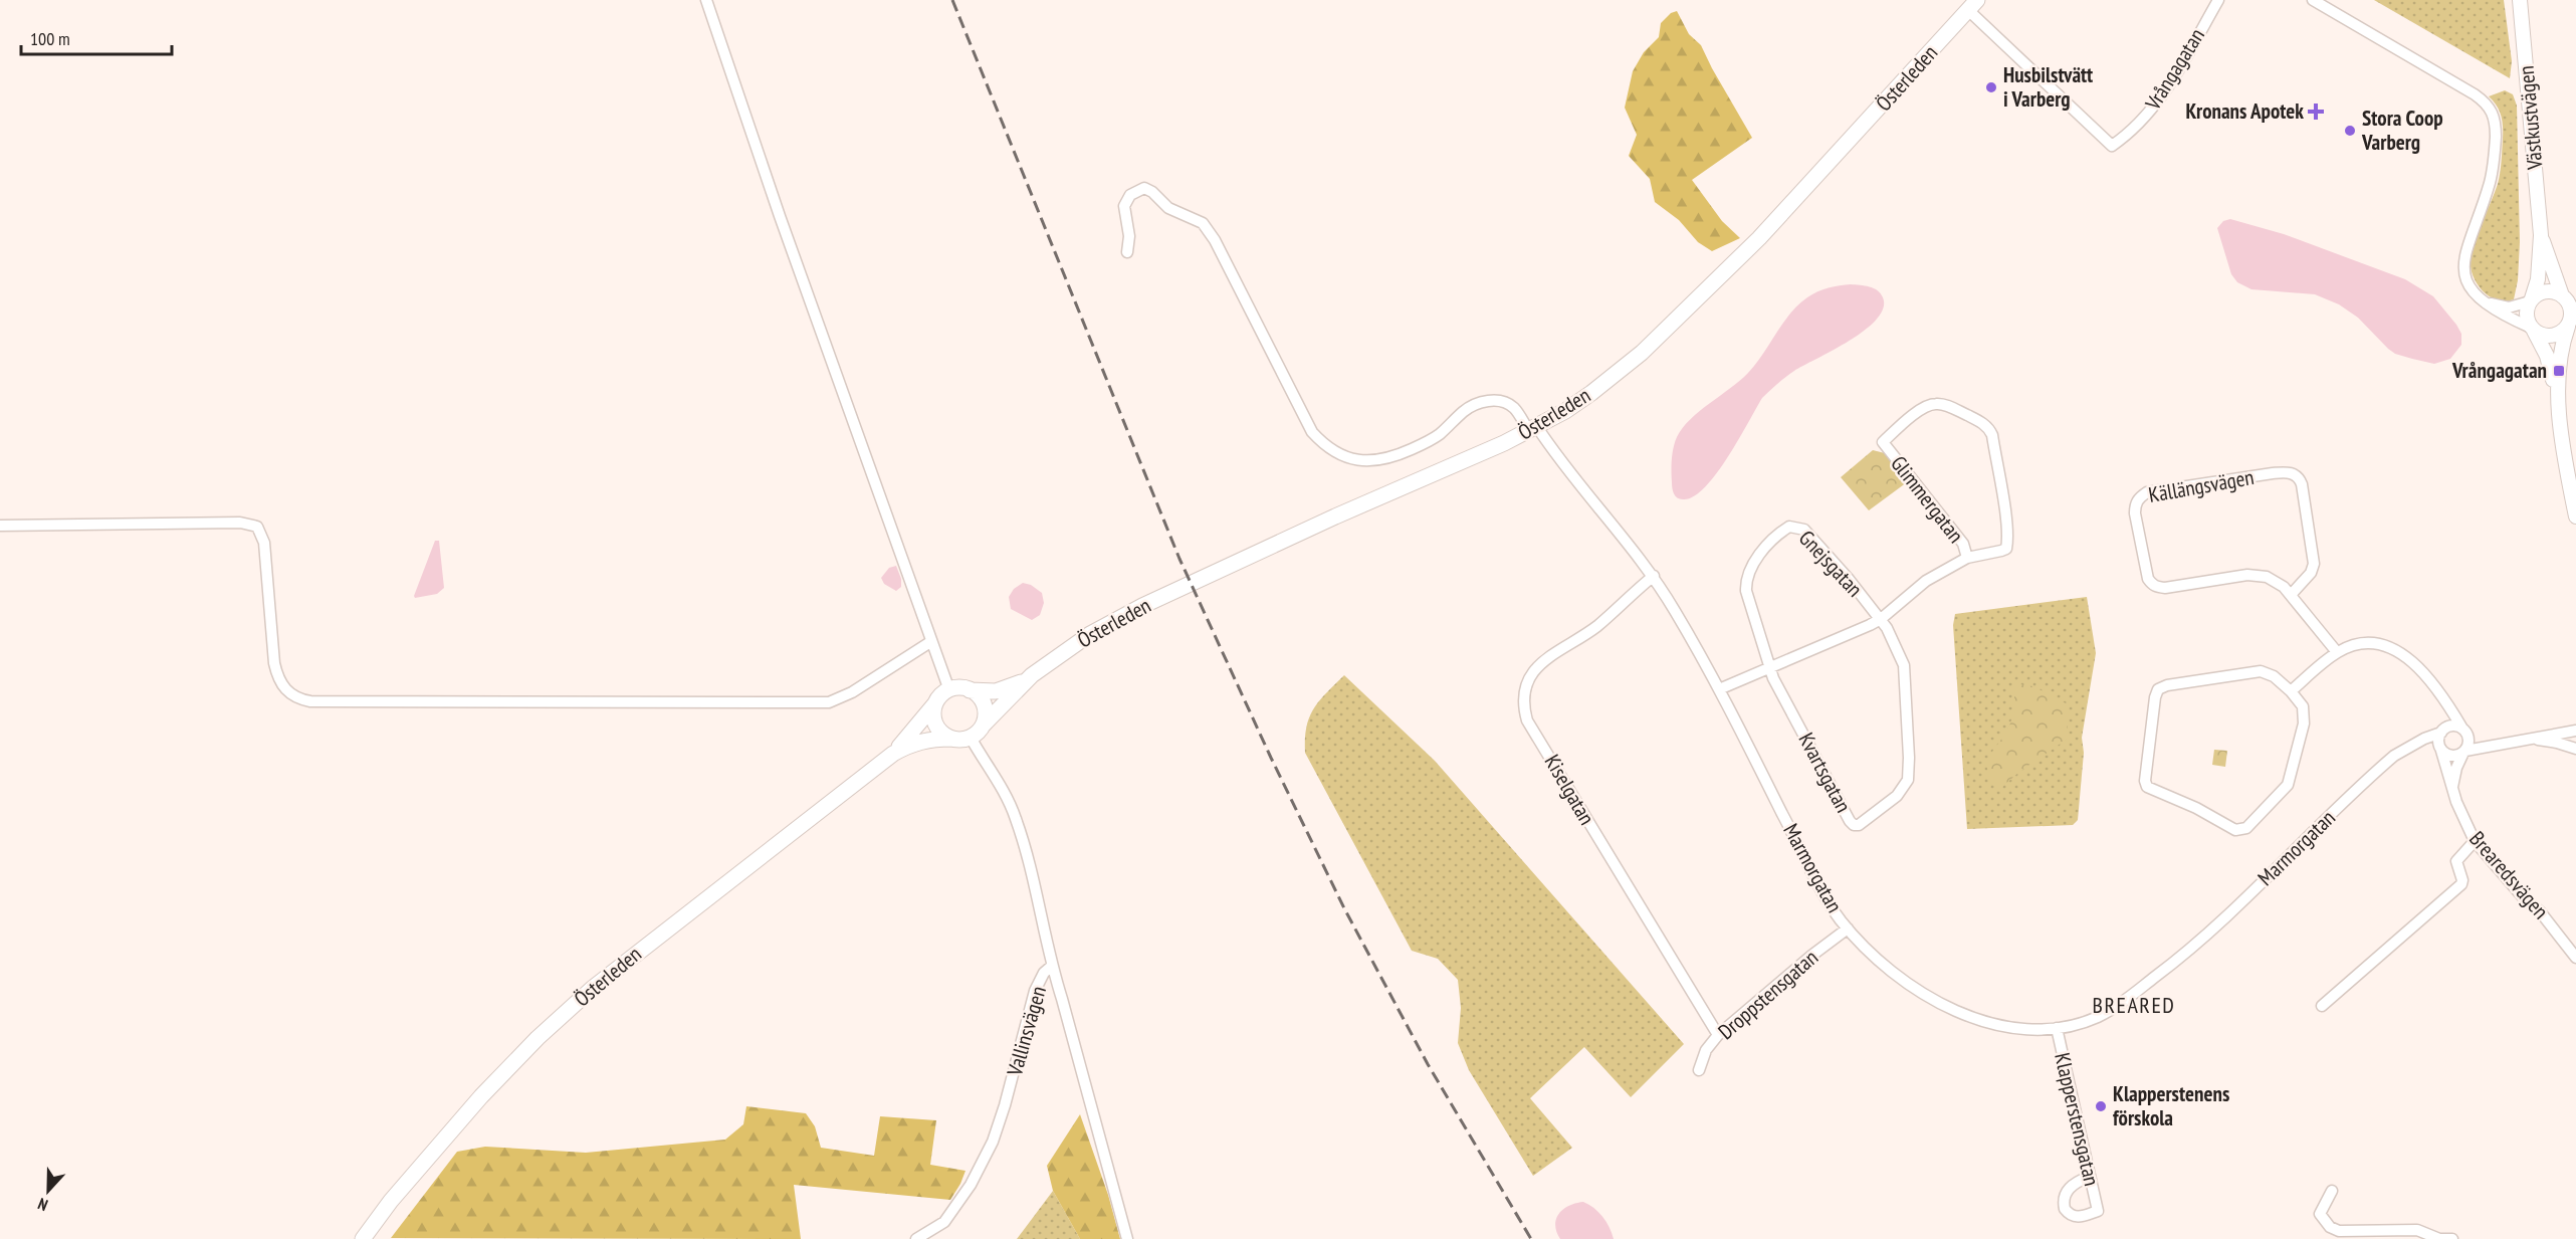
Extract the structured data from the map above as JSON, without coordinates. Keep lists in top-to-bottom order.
{
  "streets": {
    "main road": ["Österleden"],
    "street": [
      "Vrångagatan",
      "Västkustvägen",
      "Källängsvägen",
      "Glimmergatan",
      "Gnejsgatan",
      "Kvartsgatan",
      "Kiselgatan",
      "Marmorgatan",
      "Brearedsvägen",
      "Droppstensgatan",
      "Vallinsvägen",
      "Klapperstensgatan"
    ]
  },
  "crossings": [
    ["Vrångagatan", "Österleden"],
    ["Österleden", "Marmorgatan"],
    ["Österleden", "Vallinsvägen"],
    ["Glimmergatan", "Gnejsgatan"],
    ["Glimmergatan", "Kvartsgatan"],
    ["Glimmergatan", "Marmorgatan"],
    ["Gnejsgatan", "Kvartsgatan"],
    ["Kiselgatan", "Marmorgatan"],
    ["Kiselgatan", "Droppstensgatan"],
    ["Marmorgatan", "Brearedsvägen"],
    ["Marmorgatan", "Droppstensgatan"],
    ["Marmorgatan", "Klapperstensgatan"]
  ],
  "districts": ["BREARED"],
  "places": {
    "other": ["Husbilstvätt i Varberg", "Stora Coop Varberg", "Klapperstenens förskola"],
    "health": ["Kronans Apotek"],
    "transit": ["Vrångagatan"]
  },
  "scale_bar": "100 m",
  "north": "bottom"
}
